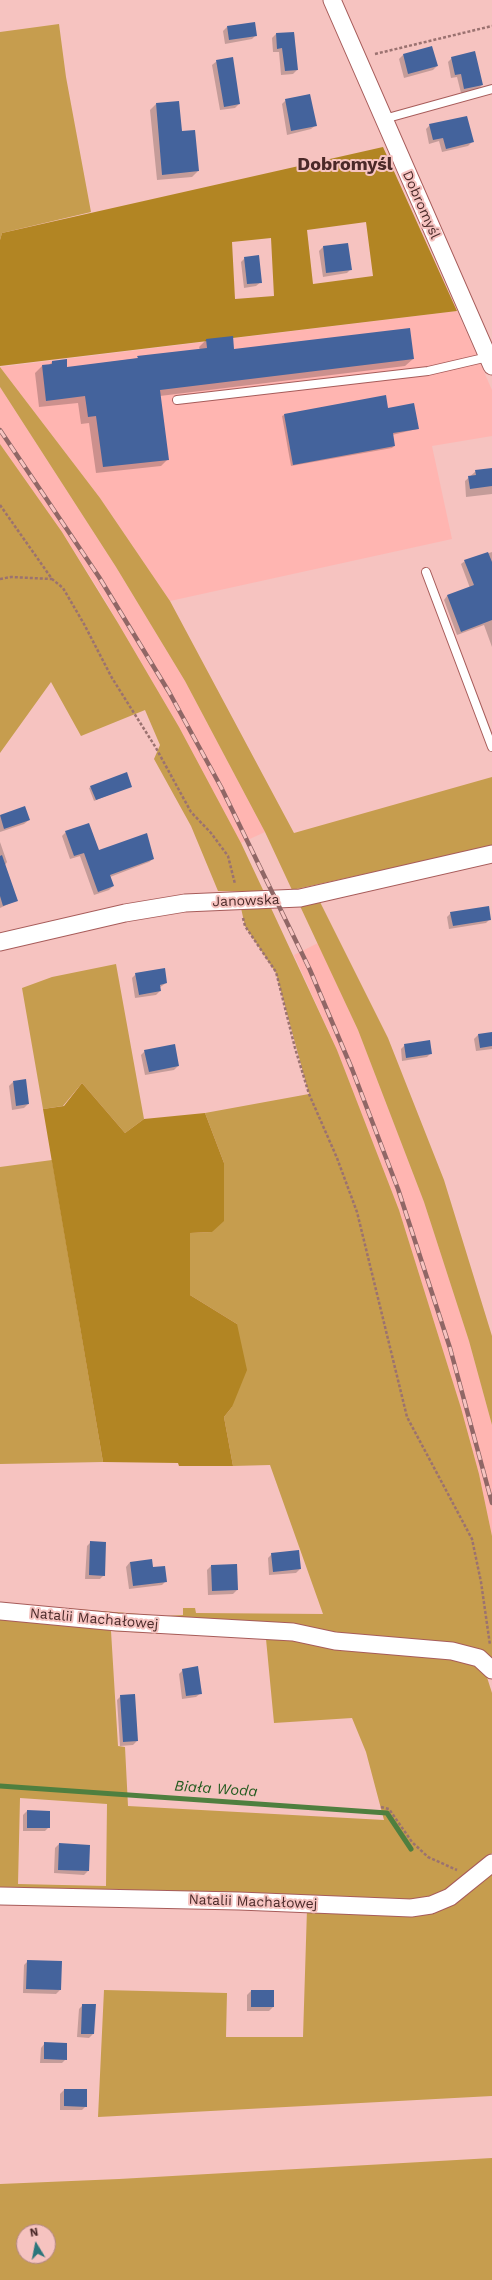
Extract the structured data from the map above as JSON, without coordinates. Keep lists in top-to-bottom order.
{
  "streets": {
    "street": ["Dobromyśl", "Janowska", "Natalii Machałowej"]
  },
  "districts": ["Dobromyśl"],
  "water": ["Biała Woda"],
  "north": "top"
}
